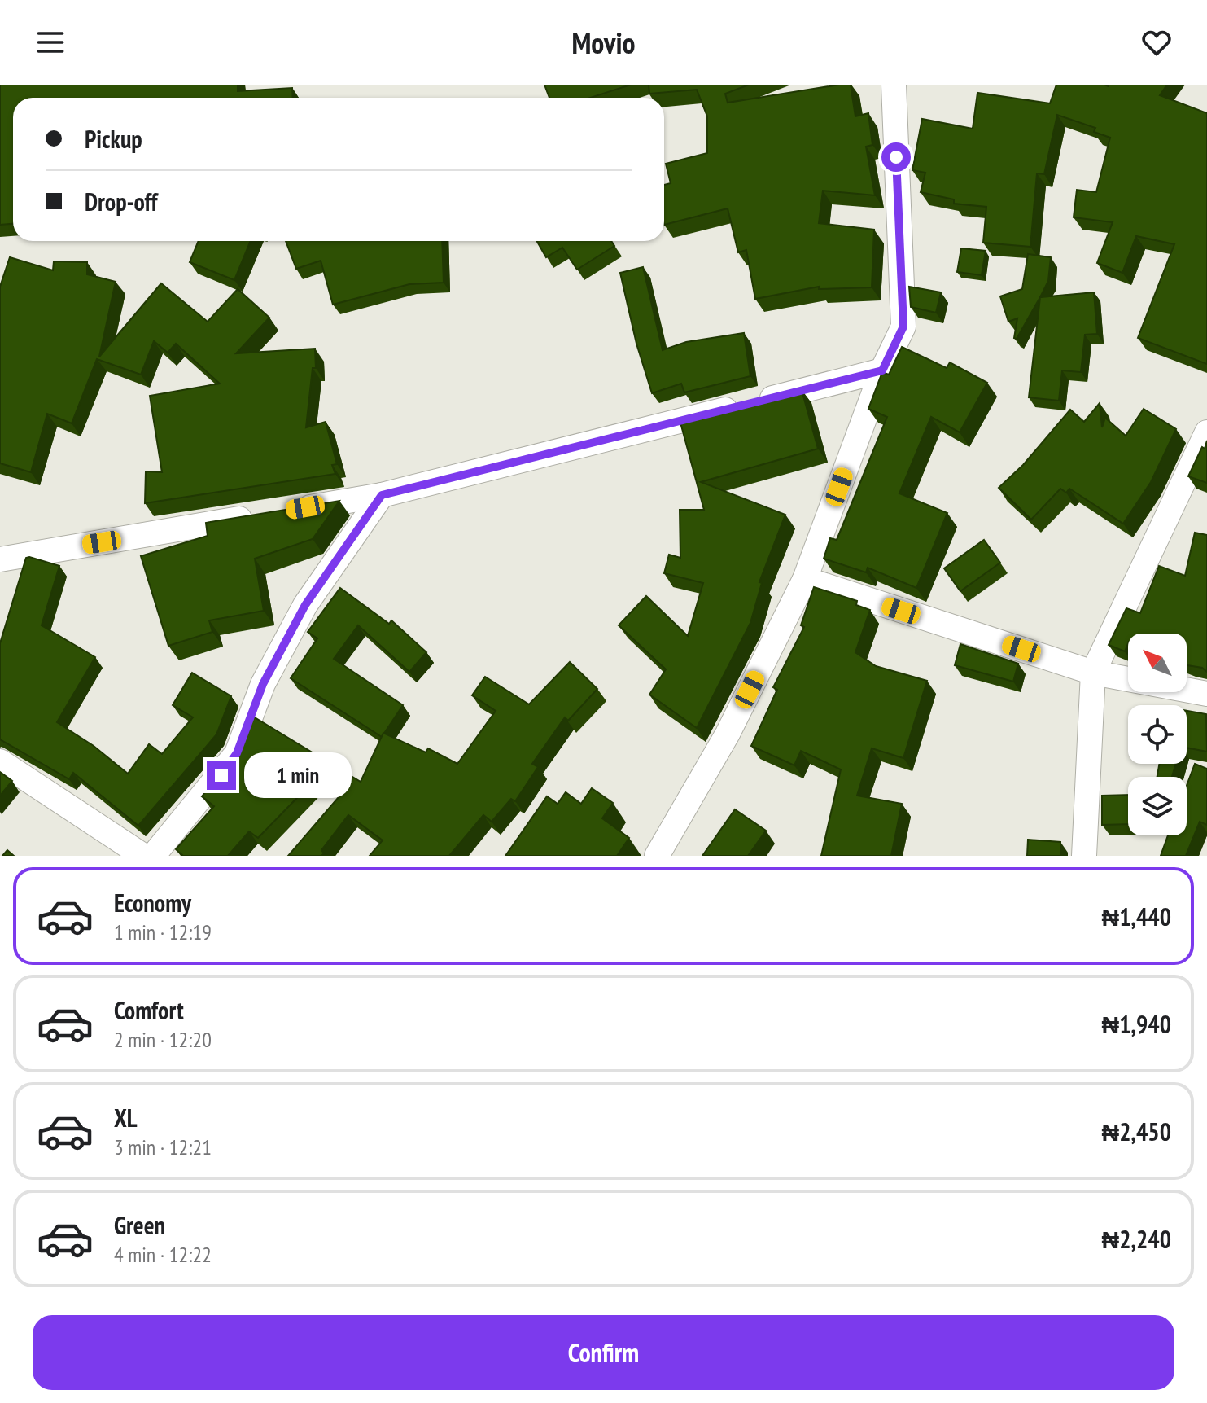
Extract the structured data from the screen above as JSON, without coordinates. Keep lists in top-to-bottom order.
{
  "north": "top left",
  "page": {
    "header": "Movio",
    "banner": ["Pickup", "Drop-off"],
    "bubble": "1 min",
    "list": [
      {
        "name": "Economy",
        "note": "1 min · 12:19",
        "value": "₦1,440"
      },
      {
        "name": "Comfort",
        "note": "2 min · 12:20",
        "value": "₦1,940"
      },
      {
        "name": "XL",
        "note": "3 min · 12:21",
        "value": "₦2,450"
      },
      {
        "name": "Green",
        "note": "4 min · 12:22",
        "value": "₦2,240"
      }
    ],
    "buttons": "Confirm"
  }
}
